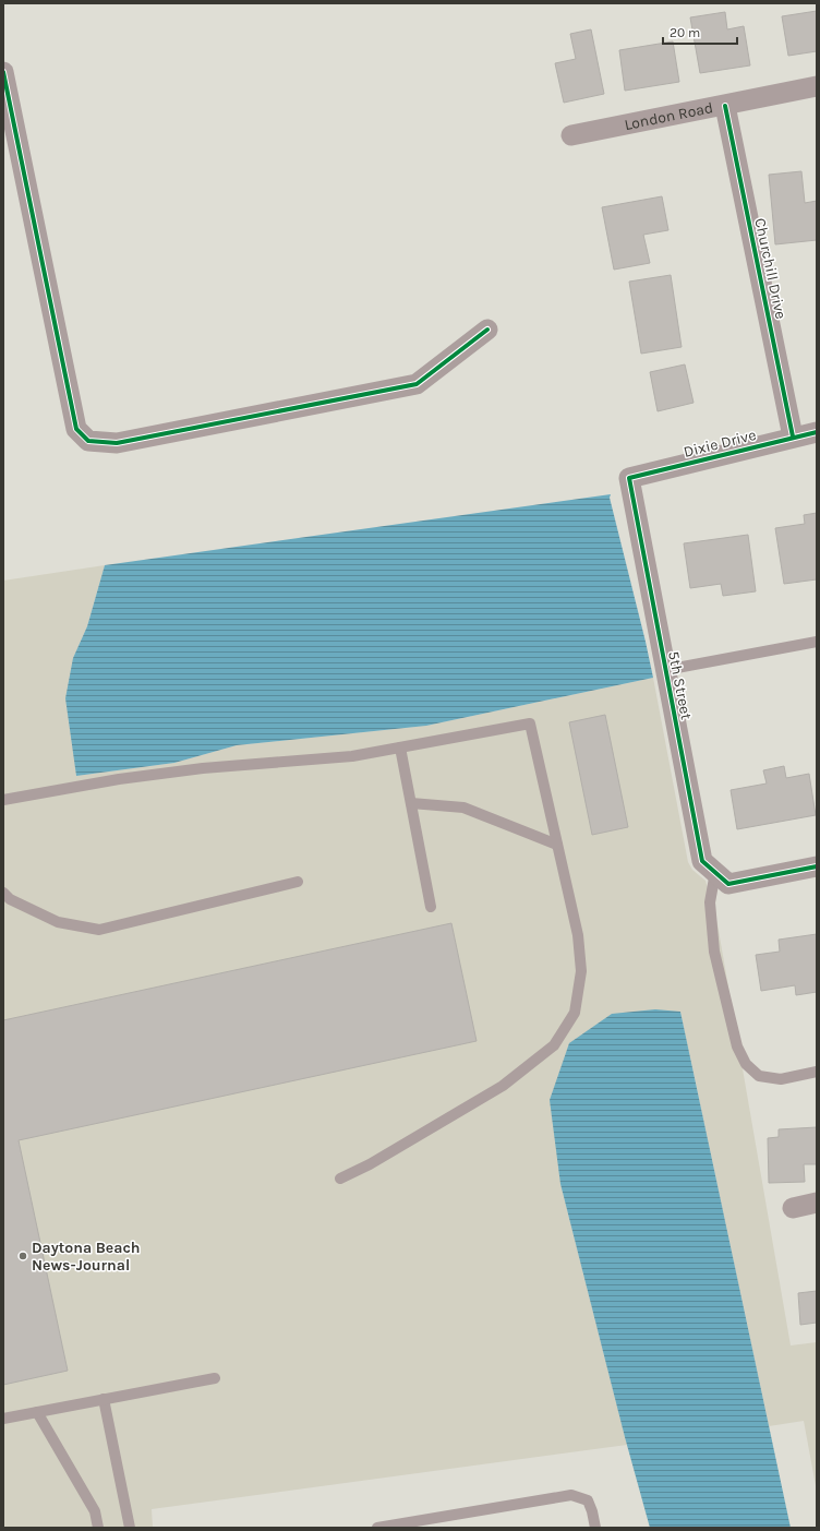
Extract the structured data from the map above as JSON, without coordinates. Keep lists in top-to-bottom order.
{
  "streets": {
    "street": [
      "London Road",
      "Churchill Drive",
      "Dixie Drive",
      "5th Street"
    ]
  },
  "crossings": [
    ["London Road", "Churchill Drive"],
    ["Churchill Drive", "Dixie Drive"],
    ["Dixie Drive", "5th Street"]
  ],
  "places": ["Daytona Beach News-Journal"],
  "scale_bar": "20 m"
}
